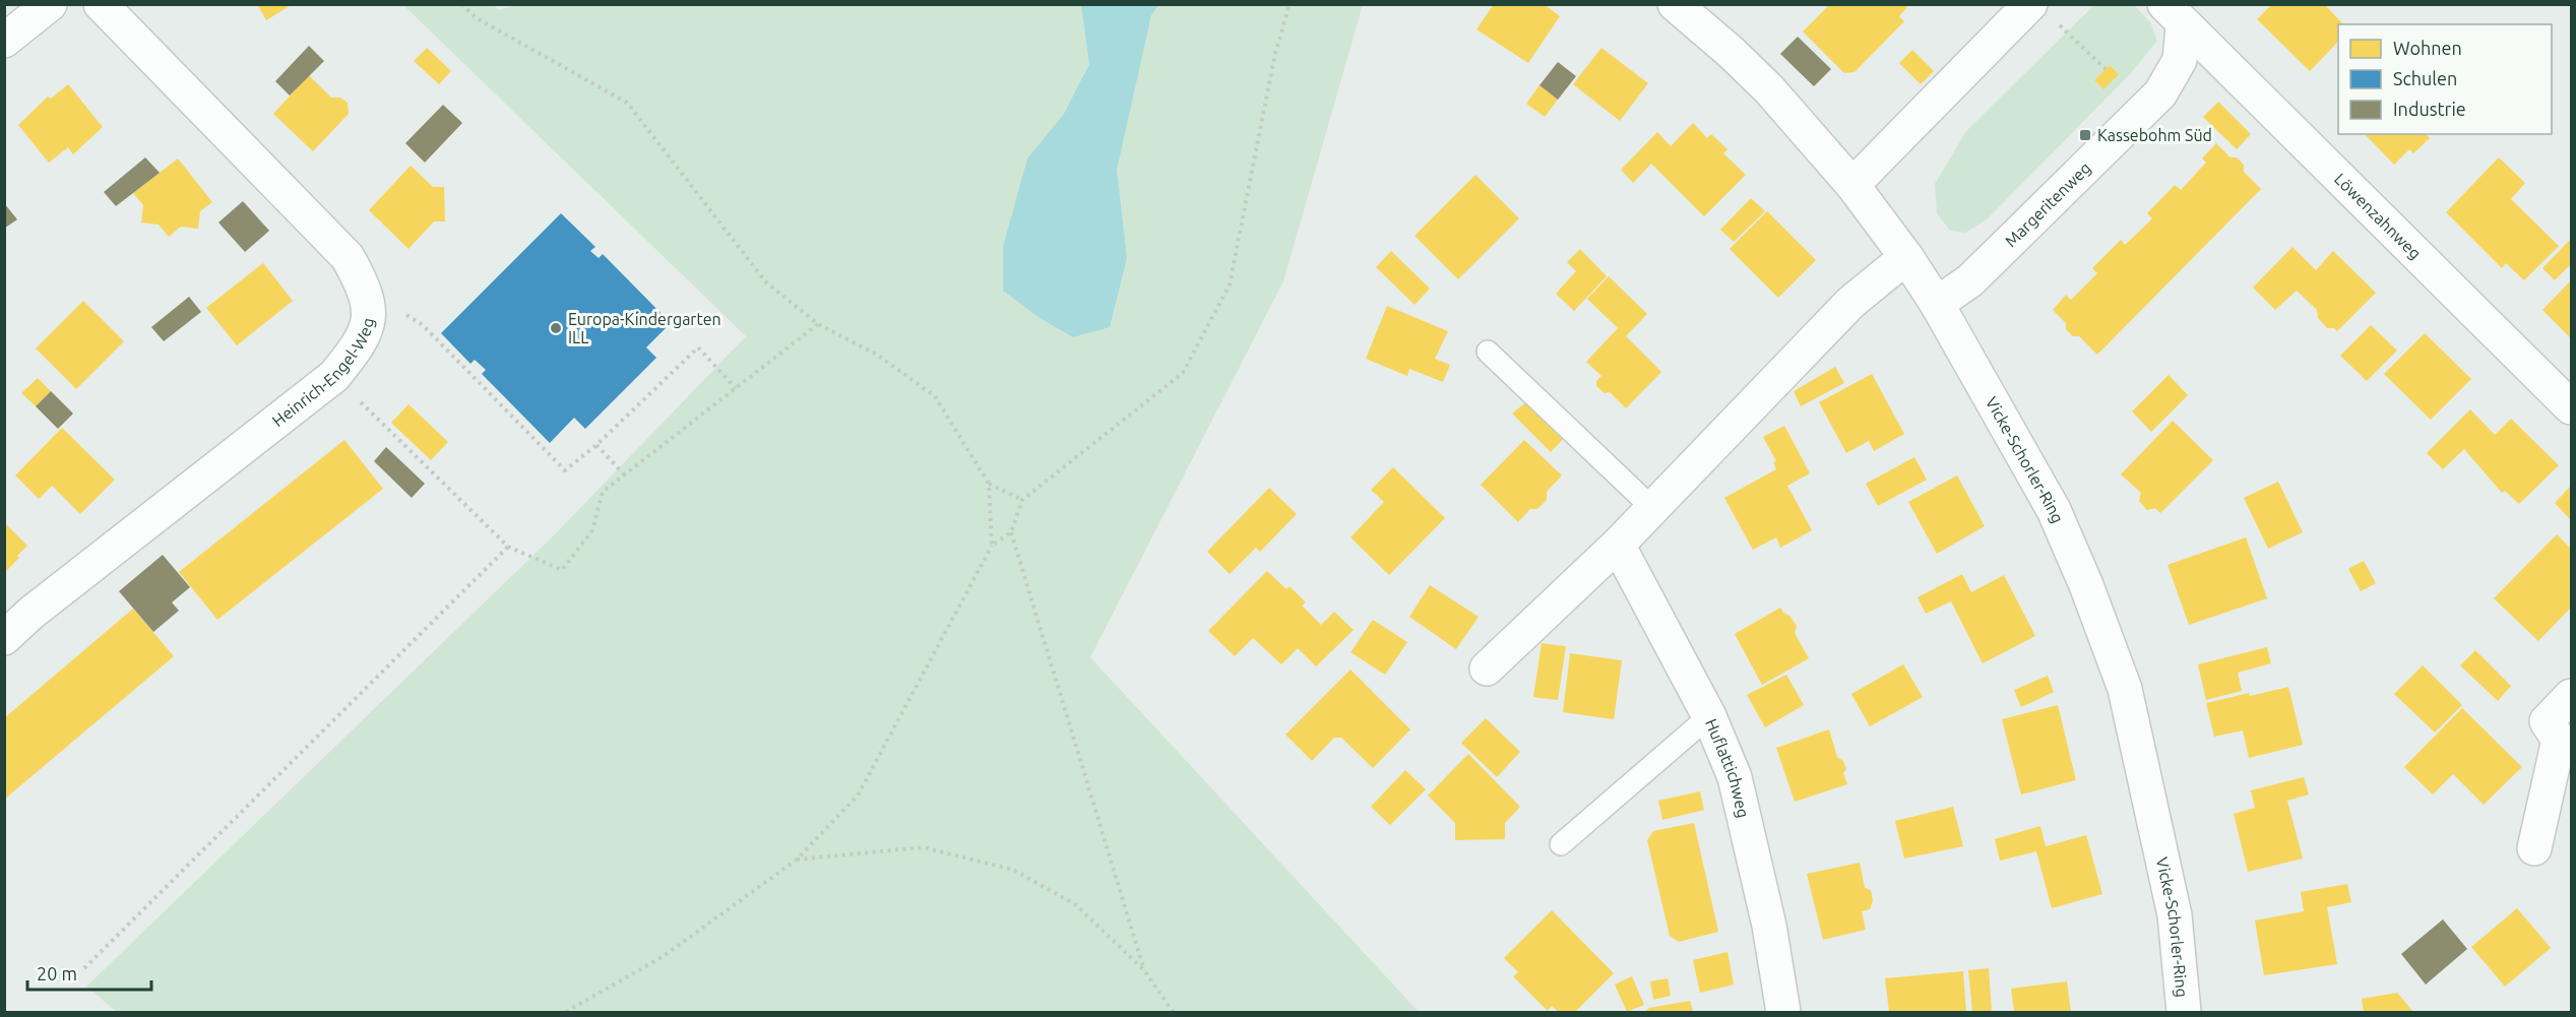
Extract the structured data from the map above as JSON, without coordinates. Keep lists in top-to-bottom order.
{
  "streets": {
    "street": [
      "Margeritenweg",
      "Löwenzahnweg",
      "Heinrich-Engel-Weg",
      "Vicke-Schorler-Ring",
      "Huflattichweg"
    ]
  },
  "crossings": [
    ["Margeritenweg", "Löwenzahnweg"],
    ["Margeritenweg", "Vicke-Schorler-Ring"]
  ],
  "places": {
    "transit": ["Kassebohm Süd"],
    "other": ["Europa-Kindergarten ILL"]
  },
  "legend": ["Wohnen", "Schulen", "Industrie"],
  "scale_bar": "20 m"
}
